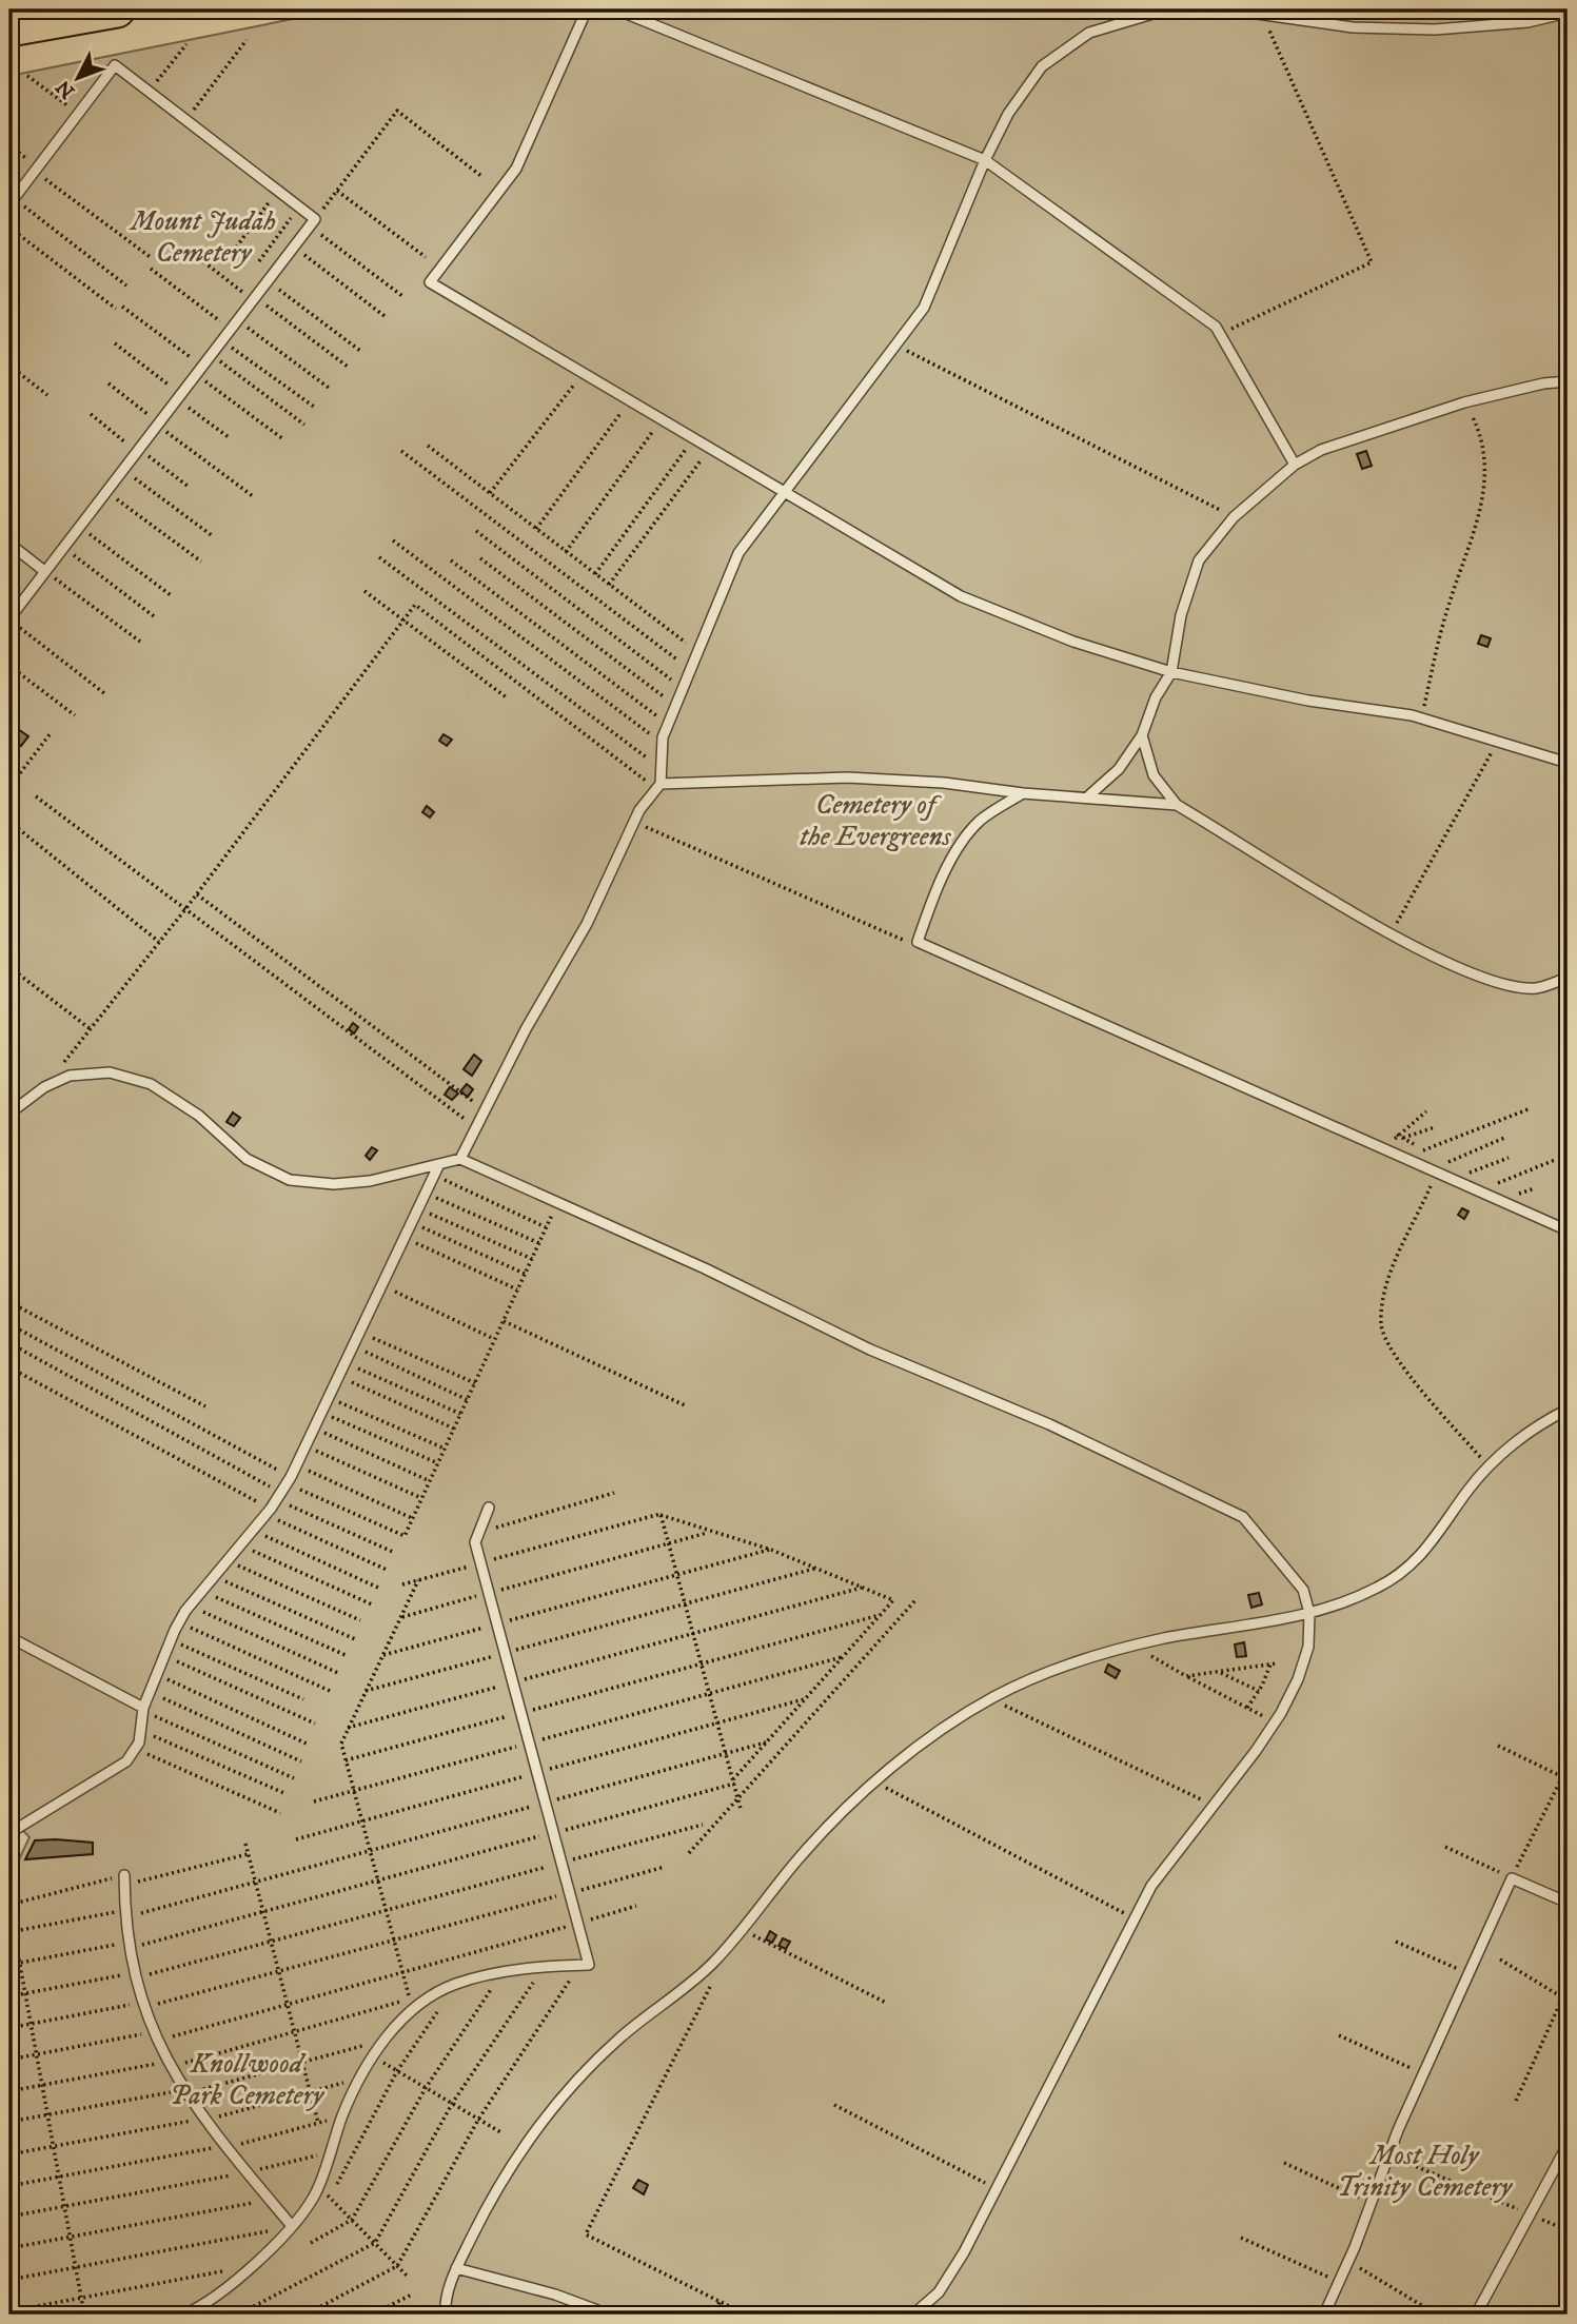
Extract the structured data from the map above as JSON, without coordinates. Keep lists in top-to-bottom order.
{
  "parks": [
    "Mount Judah Cemetery",
    "Cemetery of the Evergreens",
    "Knollwood Park Cemetery",
    "Most Holy Trinity Cemetery"
  ],
  "north": "bottom left"
}
